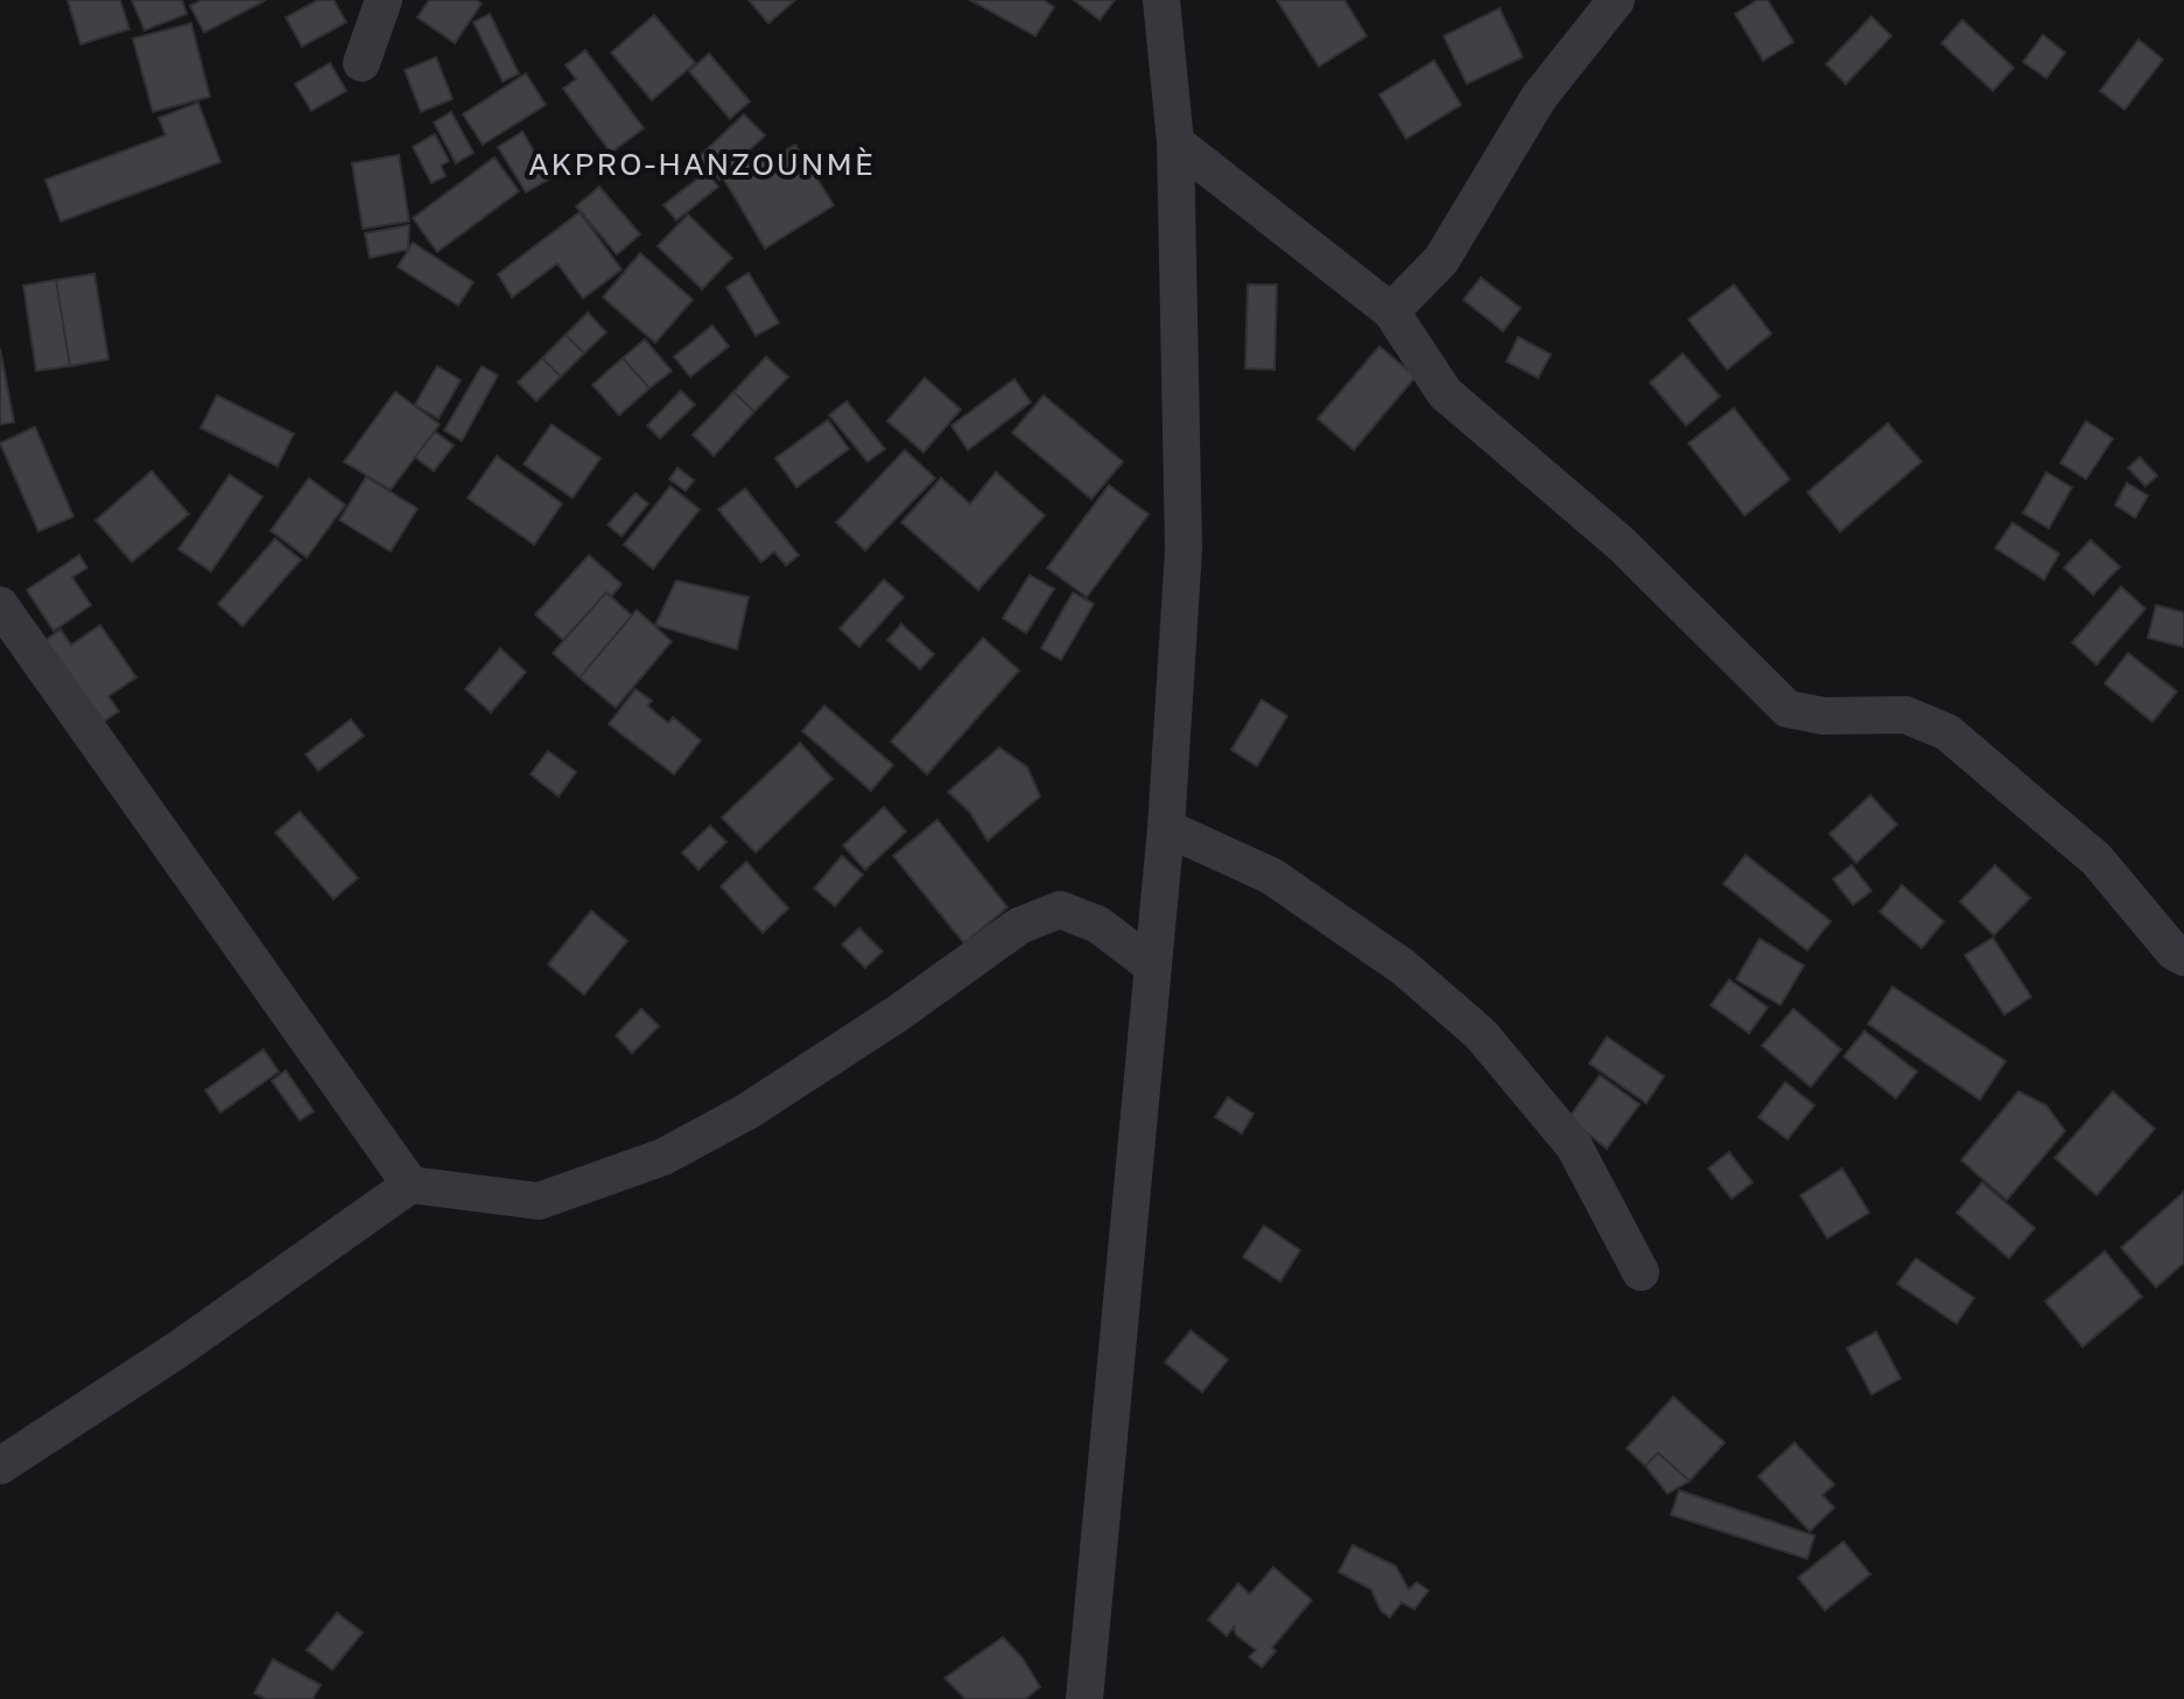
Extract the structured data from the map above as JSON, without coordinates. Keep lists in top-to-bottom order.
{
  "districts": ["AKPRO-HANZOUNMÈ"]
}
